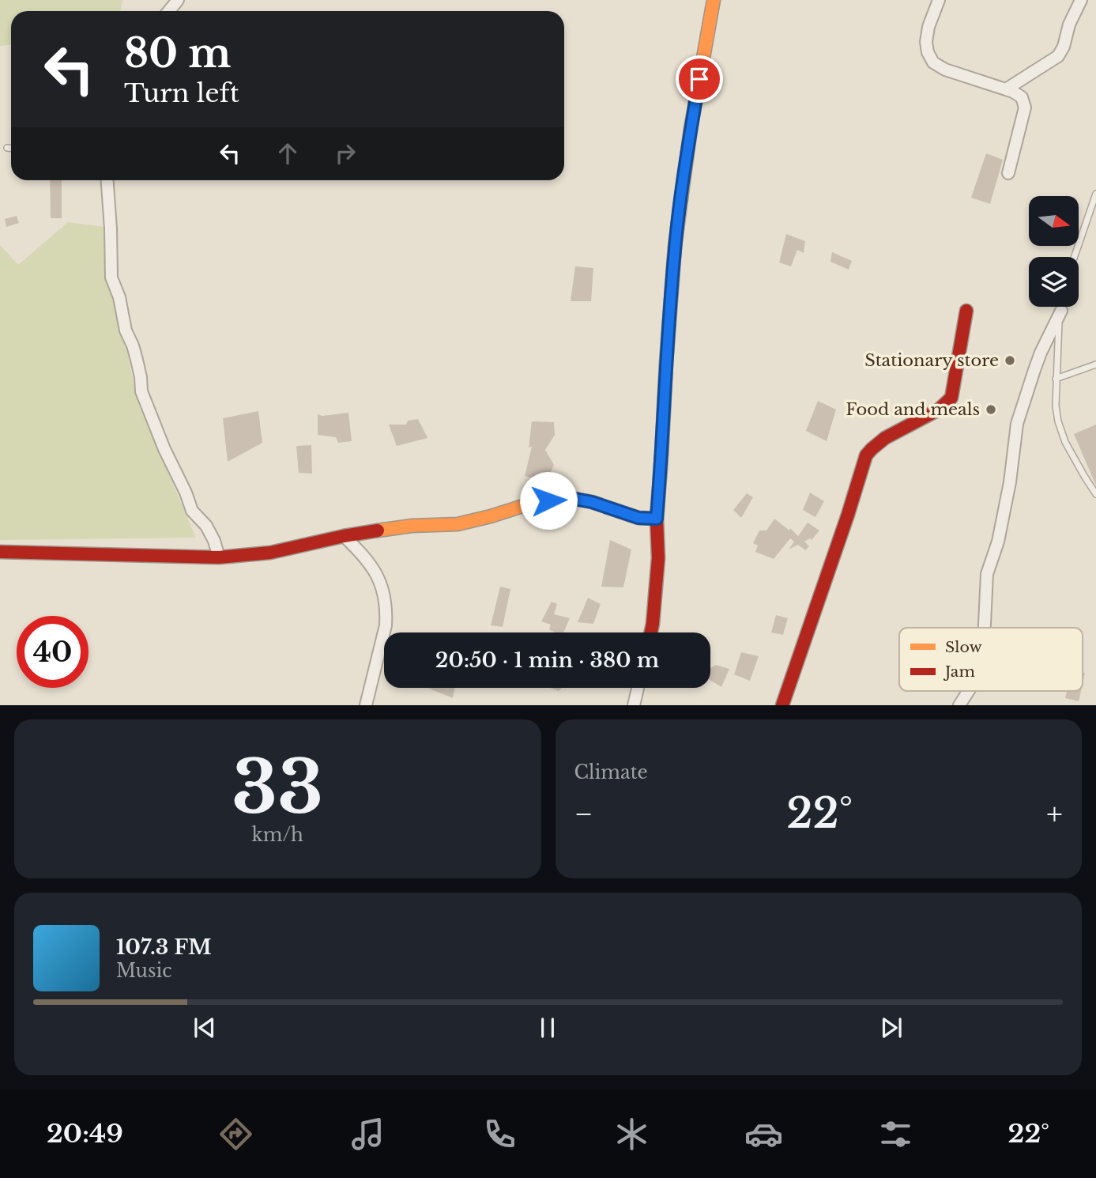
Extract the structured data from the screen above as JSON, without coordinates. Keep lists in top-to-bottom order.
{
  "places": ["Stationary store", "Food and meals"],
  "legend": ["Slow", "Jam"],
  "north": "right",
  "page": {
    "turn": ["80 m", "Turn left"],
    "limit": "40",
    "trip": "20:50 · 1 min · 380 m",
    "tile": [
      ["33", "km/h"],
      "Climate"
    ],
    "heat": ["−", "22°", "+"],
    "song": ["107.3 FM", "Music"],
    "tabs": ["20:49", "22°"]
  }
}
